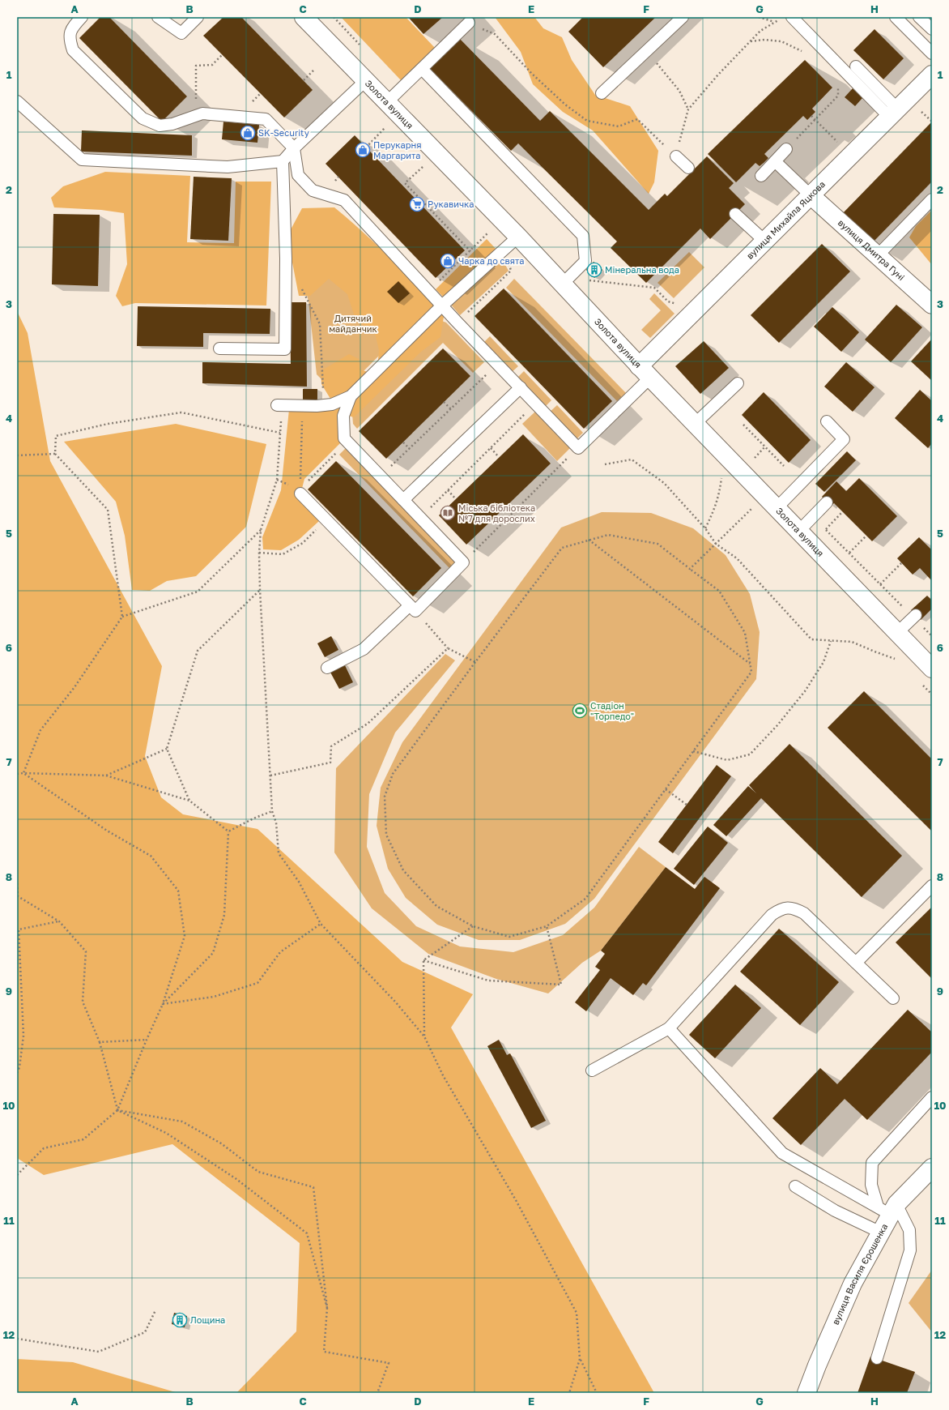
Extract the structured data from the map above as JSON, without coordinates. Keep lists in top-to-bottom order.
{
  "streets": {
    "street": [
      "Золота вулиця",
      "вулиця Михайла Яцкова",
      "вулиця Дмитра Гуні",
      "вулиця Василя Єрошенка"
    ]
  },
  "crossings": [
    ["Золота вулиця", "вулиця Михайла Яцкова"],
    ["вулиця Михайла Яцкова", "вулиця Дмитра Гуні"]
  ],
  "parks": ["Дитячий майданчик"],
  "places": {
    "shop": ["SK-Security", "Перукарня Маргарита", "Чарка до свята"],
    "supermarket": ["Рукавичка"],
    "building": ["Мінеральна вода", "Лощина"],
    "library": ["Міська бібліотека №7 для дорослих"],
    "sports": ["Стадіон \"Торпедо\""]
  },
  "grid": {
    "columns": [
      "A",
      "B",
      "C",
      "D",
      "E",
      "F",
      "G",
      "H"
    ],
    "rows": [
      "1",
      "2",
      "3",
      "4",
      "5",
      "6",
      "7",
      "8",
      "9",
      "10",
      "11",
      "12"
    ]
  }
}
